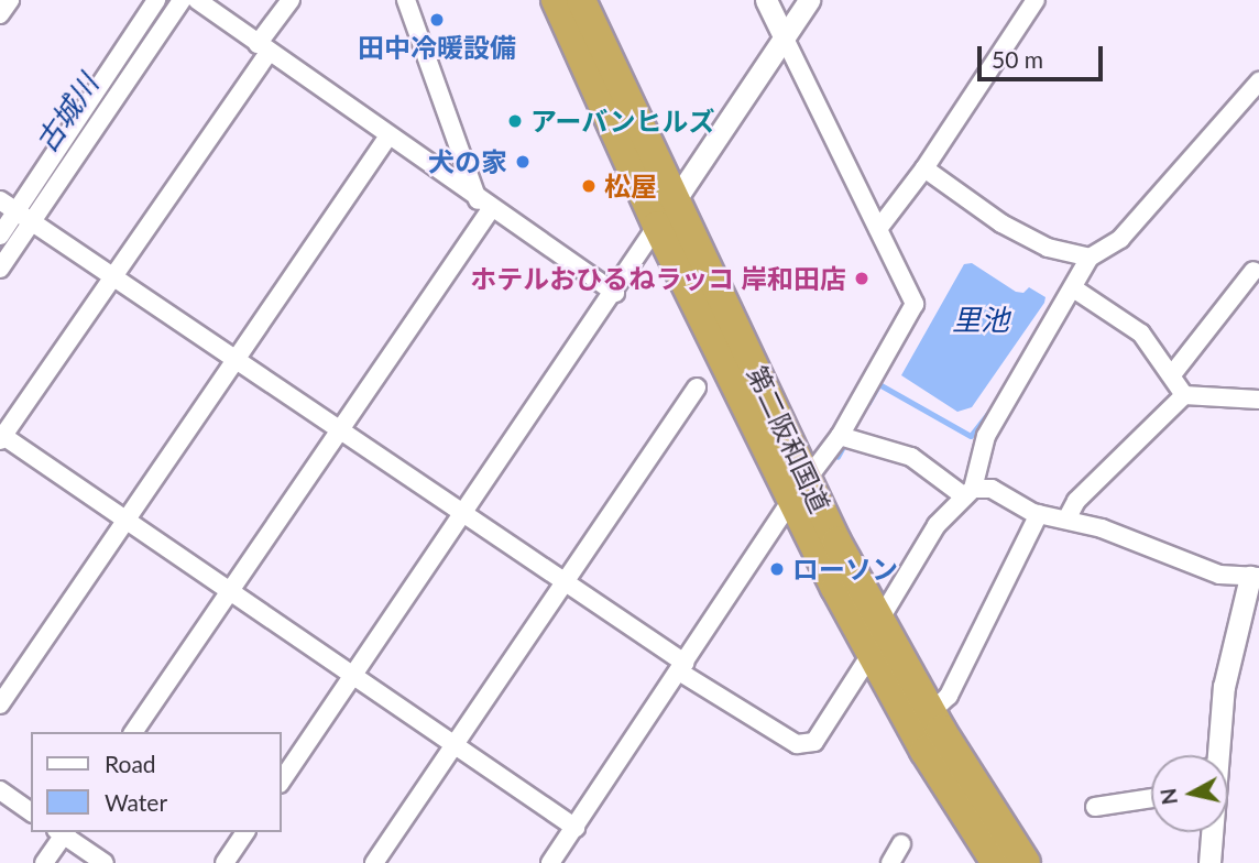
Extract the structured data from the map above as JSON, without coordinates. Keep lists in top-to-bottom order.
{
  "streets": {
    "highway": ["第二阪和国道"]
  },
  "water": ["古城川", "里池"],
  "places": [
    "田中冷暖設備",
    "アーバンヒルズ",
    "犬の家",
    "松屋",
    "ホテルおひるねラッコ 岸和田店",
    "ローソン"
  ],
  "legend": ["Road", "Water"],
  "scale_bar": "50 m",
  "north": "left"
}
